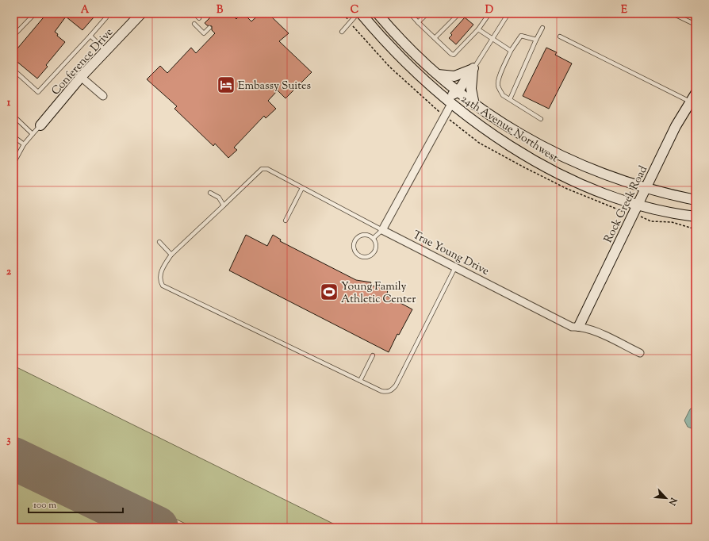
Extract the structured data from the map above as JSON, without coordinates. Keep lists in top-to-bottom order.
{
  "streets": {
    "main road": ["Conference Drive", "24th Avenue Northwest", "Rock Creek Road"],
    "street": ["Trae Young Drive"]
  },
  "crossings": [
    ["24th Avenue Northwest", "Rock Creek Road"],
    ["Rock Creek Road", "Trae Young Drive"]
  ],
  "places": {
    "hotel": ["Embassy Suites"],
    "sports": ["Young Family Athletic Center"]
  },
  "scale_bar": "100 m",
  "north": "bottom right",
  "grid": {
    "columns": [
      "A",
      "B",
      "C",
      "D",
      "E"
    ],
    "rows": ["1", "2", "3"]
  }
}
